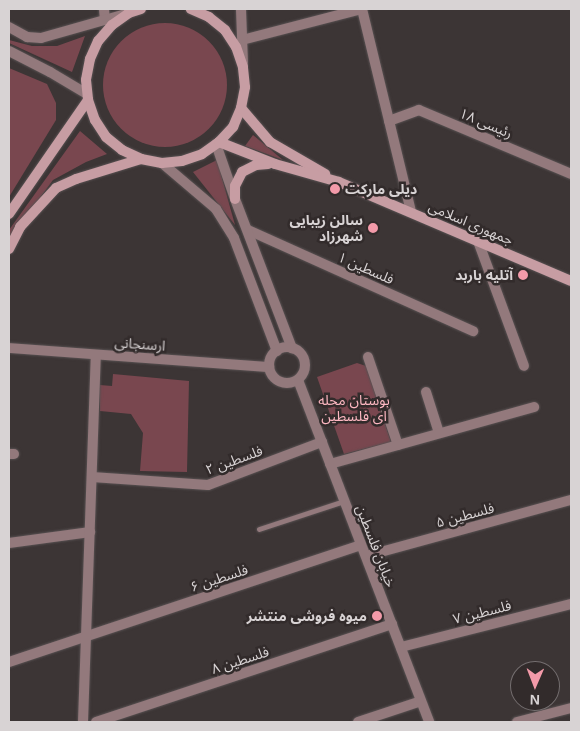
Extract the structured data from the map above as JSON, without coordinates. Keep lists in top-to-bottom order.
{
  "streets": {
    "main road": ["جمهوری اسلامی"],
    "street": [
      "رئیسی ۱۸",
      "فلسطین ۱",
      "ارسنجانی",
      "فلسطین ۲",
      "فلسطین ۵",
      "خیابان فلسطین",
      "فلسطین ۶",
      "فلسطین ۷",
      "فلسطین ۸"
    ]
  },
  "crossings": [
    ["ارسنجانی", "خیابان فلسطین"],
    ["فلسطین ۲", "خیابان فلسطین"],
    ["فلسطین ۵", "خیابان فلسطین"],
    ["خیابان فلسطین", "فلسطین ۶"],
    ["خیابان فلسطین", "فلسطین ۷"],
    ["خیابان فلسطین", "فلسطین ۸"]
  ],
  "parks": ["بوستان محله ای فلسطین"],
  "places": [
    "دیلی مارکت",
    "سالن زیبایی شهرزاد",
    "آتلیه باربد",
    "میوه فروشی منتشر"
  ],
  "north": "bottom"
}
